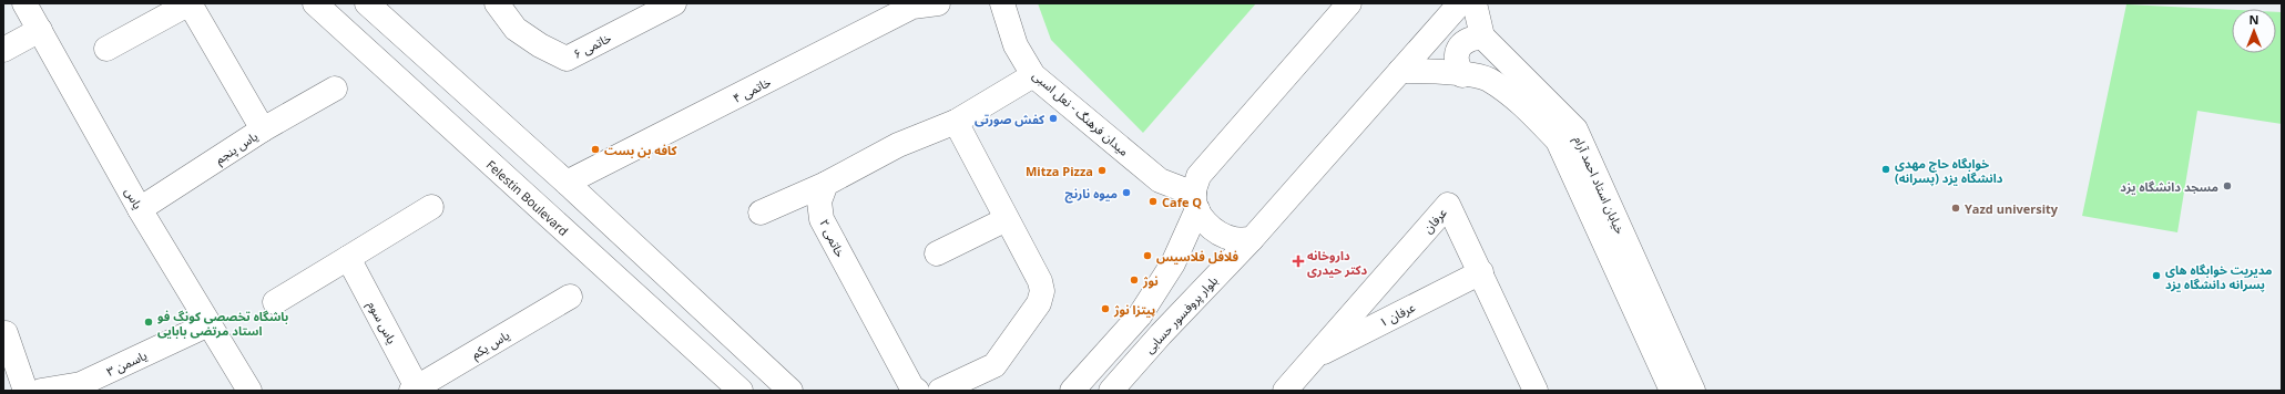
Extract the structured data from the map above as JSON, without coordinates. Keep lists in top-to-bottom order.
{
  "streets": {
    "street": [
      "خاتمی ۶",
      "خاتمی ۴",
      "میدان فرهنگ - نعل اسبی",
      "یاس پنجم",
      "خیابان استاد احمد آرام",
      "Felestin Boulevard",
      "یاس",
      "عرفان",
      "خاتمی ۲",
      "بلوار پروفسور حسابی",
      "عرفان ۱",
      "یاس سوم",
      "یاس یکم",
      "یاسمن ۳"
    ]
  },
  "crossings": [
    ["یاس پنجم", "یاس"],
    ["خیابان استاد احمد آرام", "بلوار پروفسور حسابی"],
    ["یاس", "یاسمن ۳"],
    ["عرفان", "عرفان ۱"],
    ["یاس سوم", "یاس یکم"]
  ],
  "places": {
    "other": [
      "کفش صورتی",
      "کافه بن بست",
      "خوابگاه حاج مهدی (پسرانه) دانشگاه یزد",
      "Mitza Pizza",
      "مسجد دانشگاه یزد",
      "میوه نارنج",
      "Cafe Q",
      "Yazd university",
      "فلافل فلاسیس",
      "مدیریت خوابگاه های پسرانه دانشگاه یزد",
      "نوژ",
      "پیتزا نوژ",
      "باشگاه تخصصی کونگ فو استاد مرتضی بابایی"
    ],
    "health": ["داروخانه دکتر حیدری"]
  },
  "north": "top"
}
